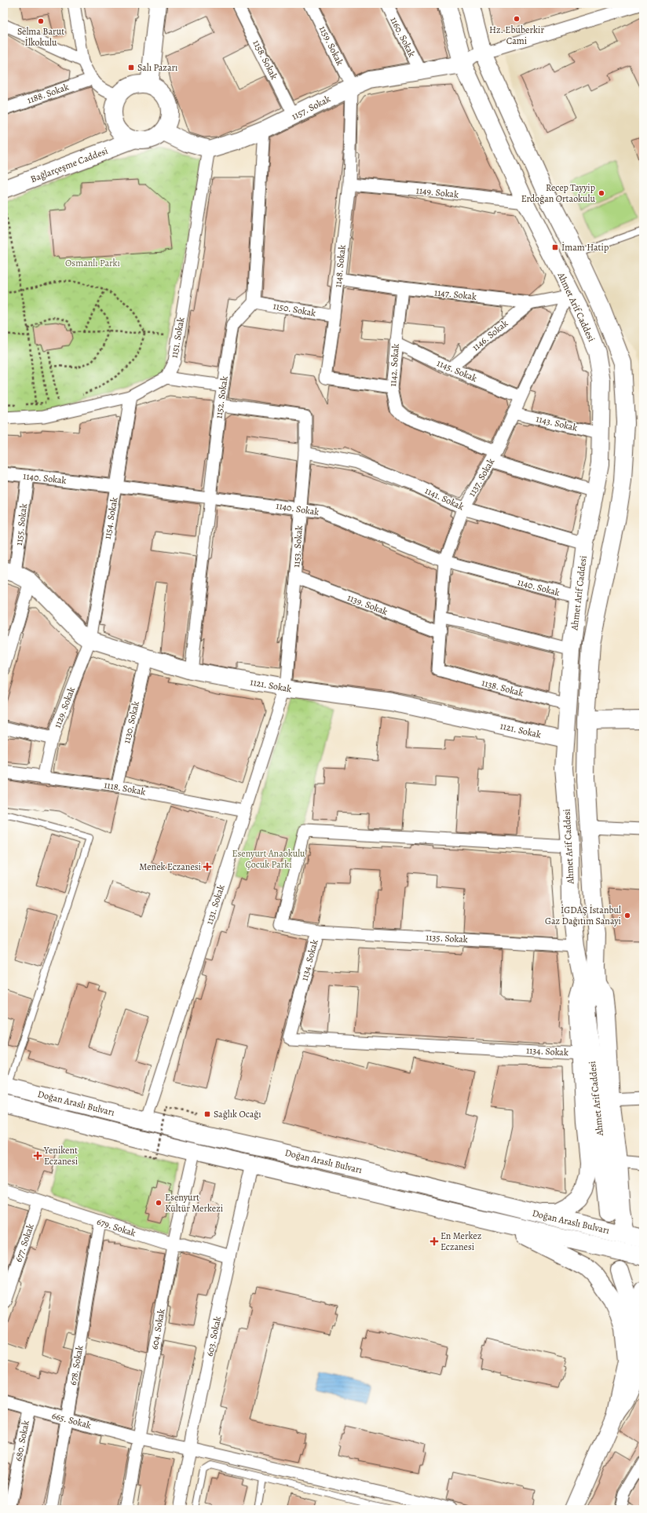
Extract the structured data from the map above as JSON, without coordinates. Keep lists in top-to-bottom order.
{
  "streets": {
    "street": [
      "1160. Sokak",
      "1159. Sokak",
      "1158. Sokak",
      "1188. Sokak",
      "1157. Sokak",
      "Bağlarçeşme Caddesi",
      "1149. Sokak",
      "1148. Sokak",
      "1147. Sokak",
      "Ahmet Arif Caddesi",
      "1150. Sokak",
      "1146. Sokak",
      "1151. Sokak",
      "1142. Sokak",
      "1145. Sokak",
      "1152. Sokak",
      "1143. Sokak",
      "1137. Sokak",
      "1140. Sokak",
      "1141. Sokak",
      "1154. Sokak",
      "1155. Sokak",
      "1153. Sokak",
      "1139. Sokak",
      "1121. Sokak",
      "1138. Sokak",
      "1129. Sokak",
      "1130. Sokak",
      "1118. Sokak",
      "1131. Sokak",
      "1135. Sokak",
      "1134. Sokak",
      "Doğan Araslı Bulvarı",
      "679. Sokak",
      "677. Sokak",
      "604. Sokak",
      "603. Sokak",
      "678. Sokak",
      "665. Sokak",
      "680. Sokak"
    ]
  },
  "crossings": [
    ["1160. Sokak", "1157. Sokak"],
    ["1159. Sokak", "1157. Sokak"],
    ["1159. Sokak", "1148. Sokak"],
    ["1158. Sokak", "1157. Sokak"],
    ["1157. Sokak", "1148. Sokak"],
    ["1157. Sokak", "Ahmet Arif Caddesi"],
    ["1157. Sokak", "1151. Sokak"],
    ["1149. Sokak", "1148. Sokak"],
    ["1149. Sokak", "Ahmet Arif Caddesi"],
    ["1148. Sokak", "1147. Sokak"],
    ["1148. Sokak", "1150. Sokak"],
    ["1148. Sokak", "1142. Sokak"],
    ["1147. Sokak", "Ahmet Arif Caddesi"],
    ["1147. Sokak", "1146. Sokak"],
    ["1147. Sokak", "1142. Sokak"],
    ["1147. Sokak", "1137. Sokak"],
    ["Ahmet Arif Caddesi", "1142. Sokak"],
    ["Ahmet Arif Caddesi", "1143. Sokak"],
    ["Ahmet Arif Caddesi", "1137. Sokak"],
    ["Ahmet Arif Caddesi", "1140. Sokak"],
    ["Ahmet Arif Caddesi", "1141. Sokak"],
    ["Ahmet Arif Caddesi", "1121. Sokak"],
    ["Ahmet Arif Caddesi", "1138. Sokak"],
    ["Ahmet Arif Caddesi", "1135. Sokak"],
    ["Ahmet Arif Caddesi", "1134. Sokak"],
    ["1150. Sokak", "1152. Sokak"],
    ["1146. Sokak", "1145. Sokak"],
    ["1142. Sokak", "1145. Sokak"],
    ["1142. Sokak", "1137. Sokak"],
    ["1145. Sokak", "1137. Sokak"],
    ["1152. Sokak", "1140. Sokak"],
    ["1152. Sokak", "1153. Sokak"],
    ["1152. Sokak", "1121. Sokak"],
    ["1143. Sokak", "1137. Sokak"],
    ["1137. Sokak", "1140. Sokak"],
    ["1137. Sokak", "1141. Sokak"],
    ["1137. Sokak", "1139. Sokak"],
    ["1137. Sokak", "1138. Sokak"],
    ["1140. Sokak", "1154. Sokak"],
    ["1140. Sokak", "1155. Sokak"],
    ["1140. Sokak", "1153. Sokak"],
    ["1141. Sokak", "1153. Sokak"],
    ["1154. Sokak", "1121. Sokak"],
    ["1154. Sokak", "1129. Sokak"],
    ["1155. Sokak", "1121. Sokak"],
    ["1153. Sokak", "1139. Sokak"],
    ["1153. Sokak", "1121. Sokak"],
    ["1153. Sokak", "1131. Sokak"],
    ["1121. Sokak", "1129. Sokak"],
    ["1121. Sokak", "1130. Sokak"],
    ["1121. Sokak", "1131. Sokak"],
    ["1129. Sokak", "1118. Sokak"],
    ["1130. Sokak", "1118. Sokak"],
    ["1118. Sokak", "1131. Sokak"],
    ["1131. Sokak", "Doğan Araslı Bulvarı"],
    ["1135. Sokak", "1134. Sokak"],
    ["Doğan Araslı Bulvarı", "604. Sokak"],
    ["Doğan Araslı Bulvarı", "603. Sokak"],
    ["679. Sokak", "677. Sokak"],
    ["679. Sokak", "604. Sokak"],
    ["679. Sokak", "603. Sokak"],
    ["679. Sokak", "678. Sokak"],
    ["604. Sokak", "665. Sokak"],
    ["603. Sokak", "665. Sokak"],
    ["678. Sokak", "665. Sokak"],
    ["665. Sokak", "680. Sokak"]
  ],
  "parks": ["Osmanlı Parkı", "Esenyurt Anaokulu Çocuk Parkı"],
  "places": {
    "other": [
      "Hz. Ebuberkir Cami",
      "Selma Barut İlkokulu",
      "Recep Tayyip Erdoğan Ortaokulu",
      "İGDAŞ İstanbul Gaz Dağıtım Sanayi",
      "Esenyurt Kültür Merkezi"
    ],
    "transit": ["Salı Pazarı", "İmam Hatip", "Sağlık Ocağı"],
    "health": ["Menek Eczanesi", "Yenikent Eczanesi", "En Merkez Eczanesi"]
  }
}
